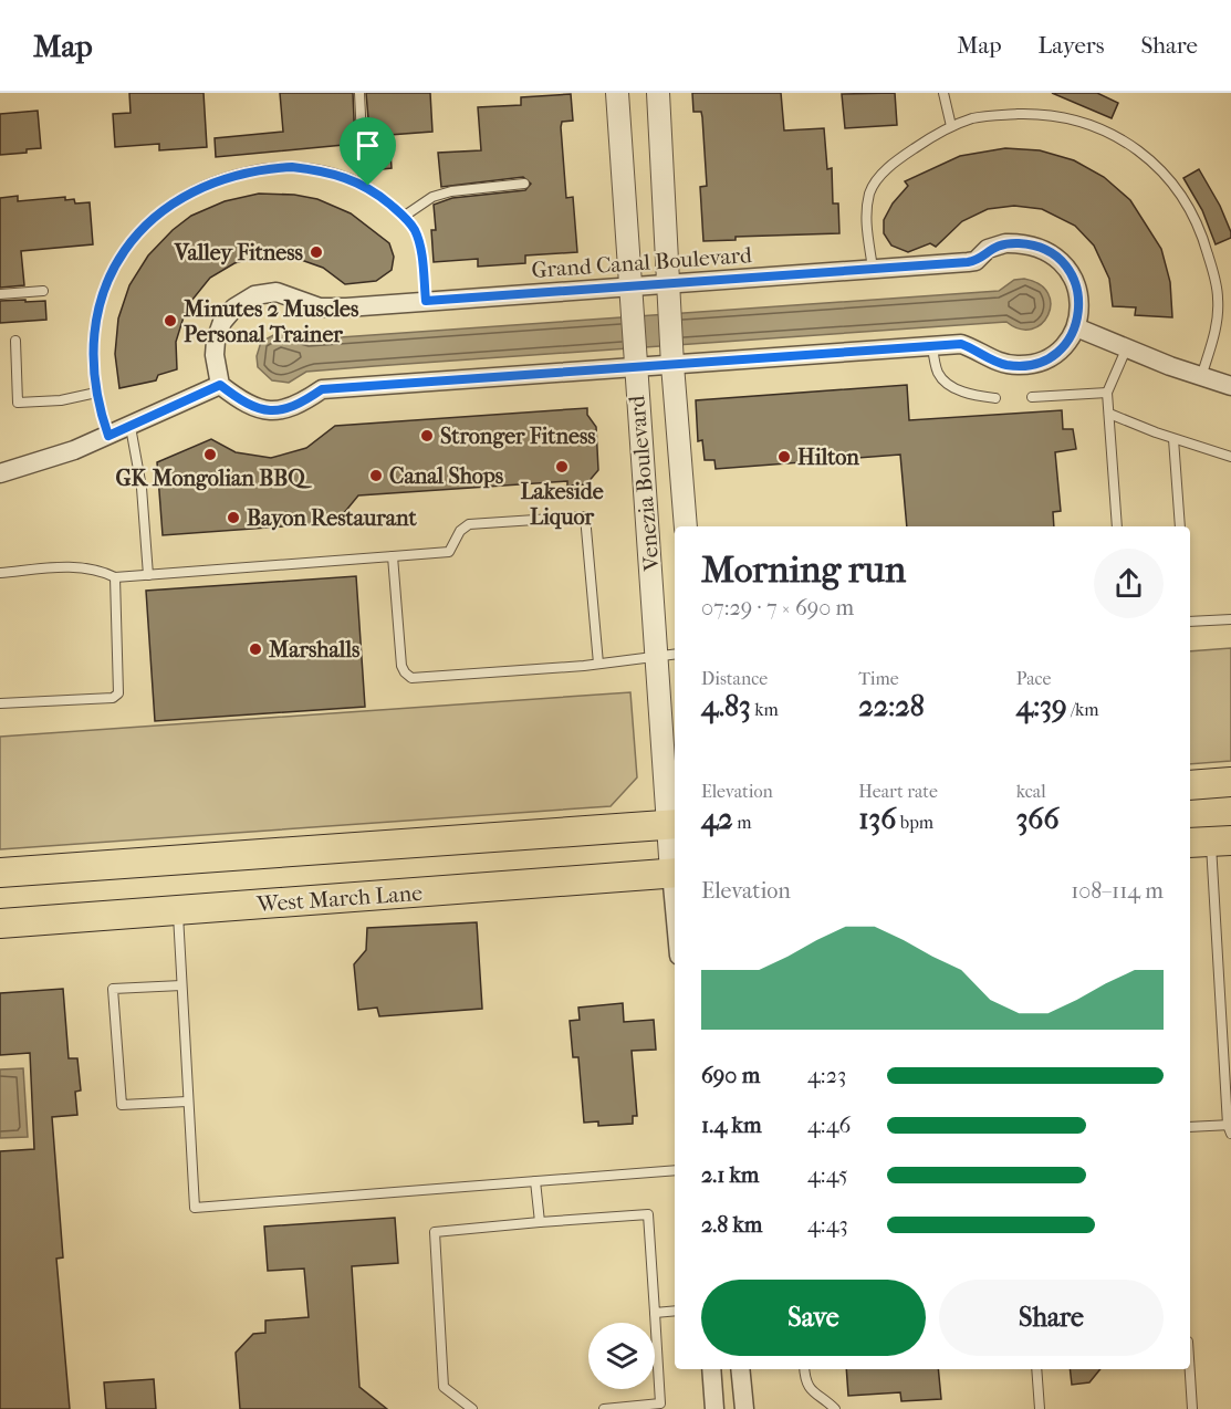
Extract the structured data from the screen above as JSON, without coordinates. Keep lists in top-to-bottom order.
{
  "streets": {
    "main road": ["West March Lane"],
    "street": ["Grand Canal Boulevard", "Venezia Boulevard"]
  },
  "crossings": [
    ["Grand Canal Boulevard", "Venezia Boulevard"],
    ["Venezia Boulevard", "West March Lane"]
  ],
  "places": [
    "Valley Fitness",
    "Minutes 2 Muscles Personal Trainer",
    "Stronger Fitness",
    "GK Mongolian BBQ",
    "Hilton",
    "Lakeside Liquor",
    "Canal Shops",
    "Bayon Restaurant",
    "Marshalls"
  ],
  "page": {
    "header": "Map",
    "nav": ["Map", "Layers", "Share"],
    "heading": ["Morning run", "07:29 · 7 × 690 m"],
    "stats": [
      ["Distance", "4.83 km"],
      ["Time", "22:28"],
      ["Pace", "4:39 /km"],
      ["Elevation", "42 m"],
      ["Heart rate", "136 bpm"],
      ["kcal", "366"]
    ],
    "chart": ["Elevation", "108–114 m"],
    "list": [
      {
        "name": "690 m",
        "note": "4:23"
      },
      {
        "name": "1.4 km",
        "note": "4:46"
      },
      {
        "name": "2.1 km",
        "note": "4:45"
      },
      {
        "name": "2.8 km",
        "note": "4:43"
      }
    ],
    "buttons": ["Save", "Share"]
  }
}
